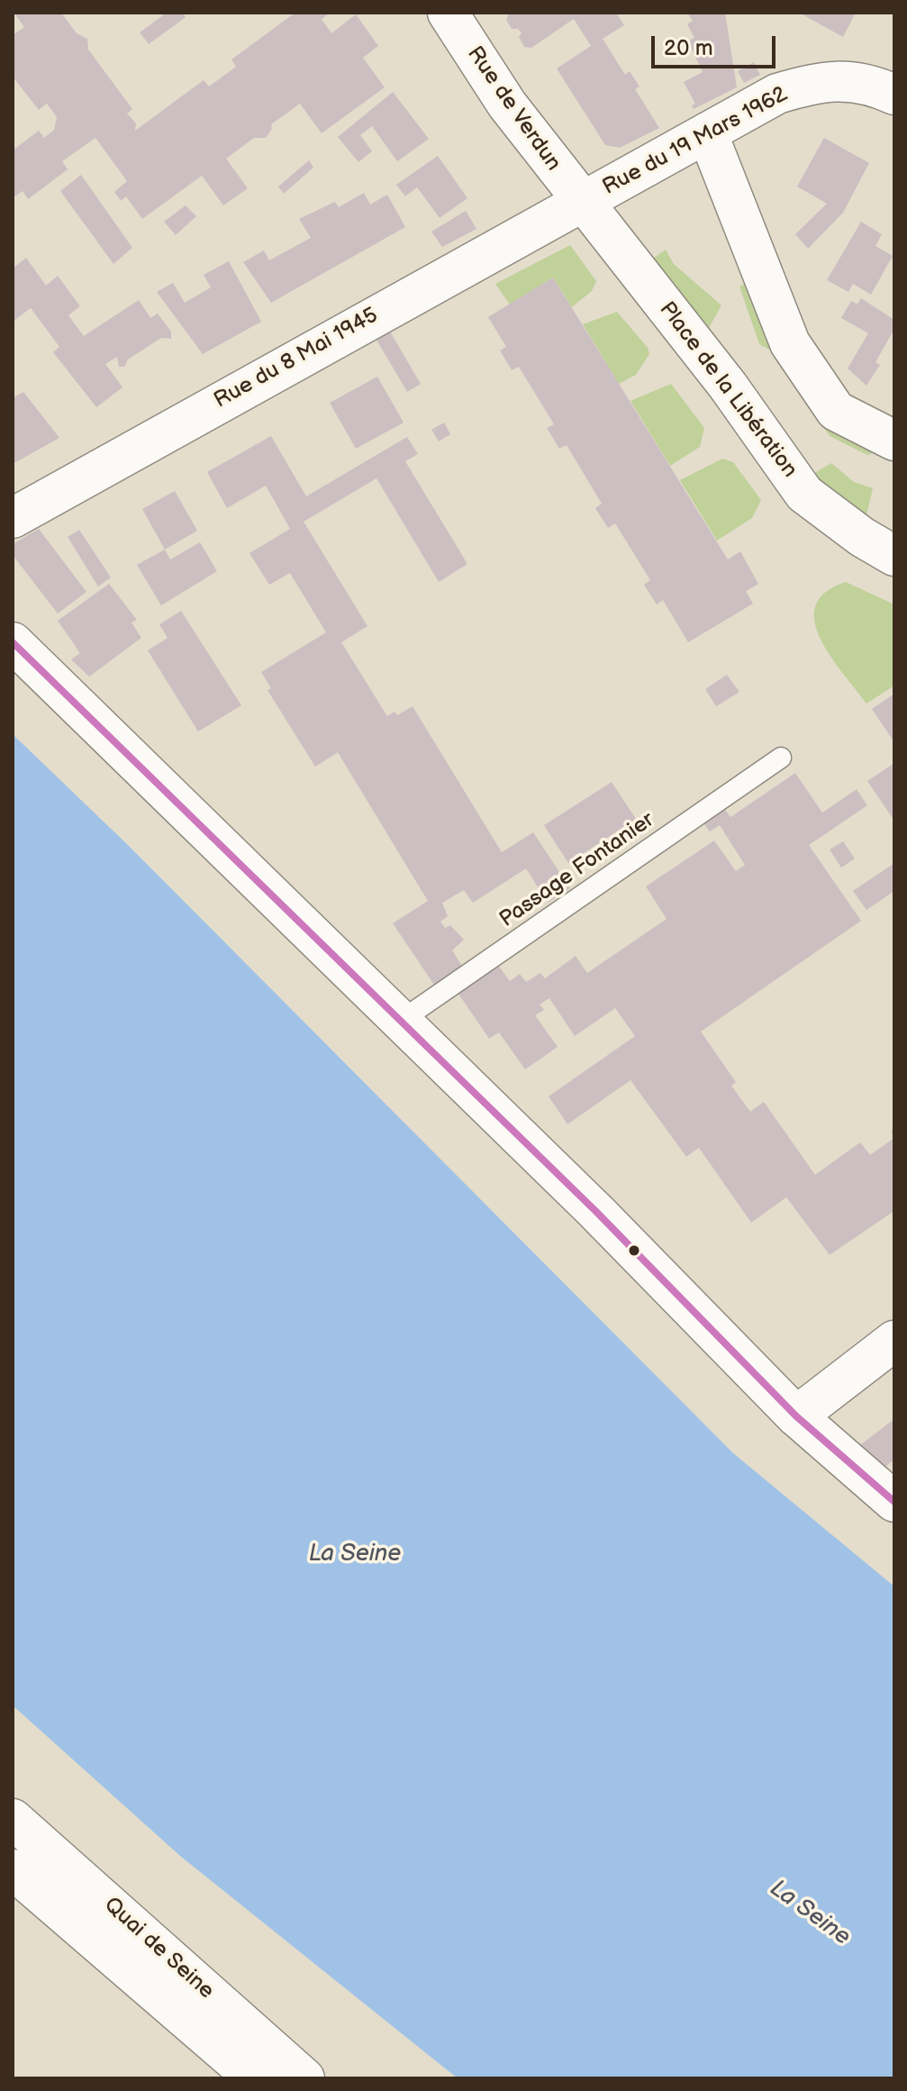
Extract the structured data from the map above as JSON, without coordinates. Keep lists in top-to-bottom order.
{
  "streets": {
    "street": [
      "Rue de Verdun",
      "Rue du 19 Mars 1962",
      "Rue du 8 Mai 1945",
      "Place de la Libération",
      "Quai de Seine"
    ],
    "lane": ["Passage Fontanier"]
  },
  "crossings": [
    ["Rue de Verdun", "Rue du 19 Mars 1962"],
    ["Rue de Verdun", "Rue du 8 Mai 1945"],
    ["Rue de Verdun", "Place de la Libération"],
    ["Rue du 19 Mars 1962", "Rue du 8 Mai 1945"],
    ["Rue du 19 Mars 1962", "Place de la Libération"],
    ["Rue du 8 Mai 1945", "Place de la Libération"]
  ],
  "water": ["La Seine"],
  "scale_bar": "20 m"
}
